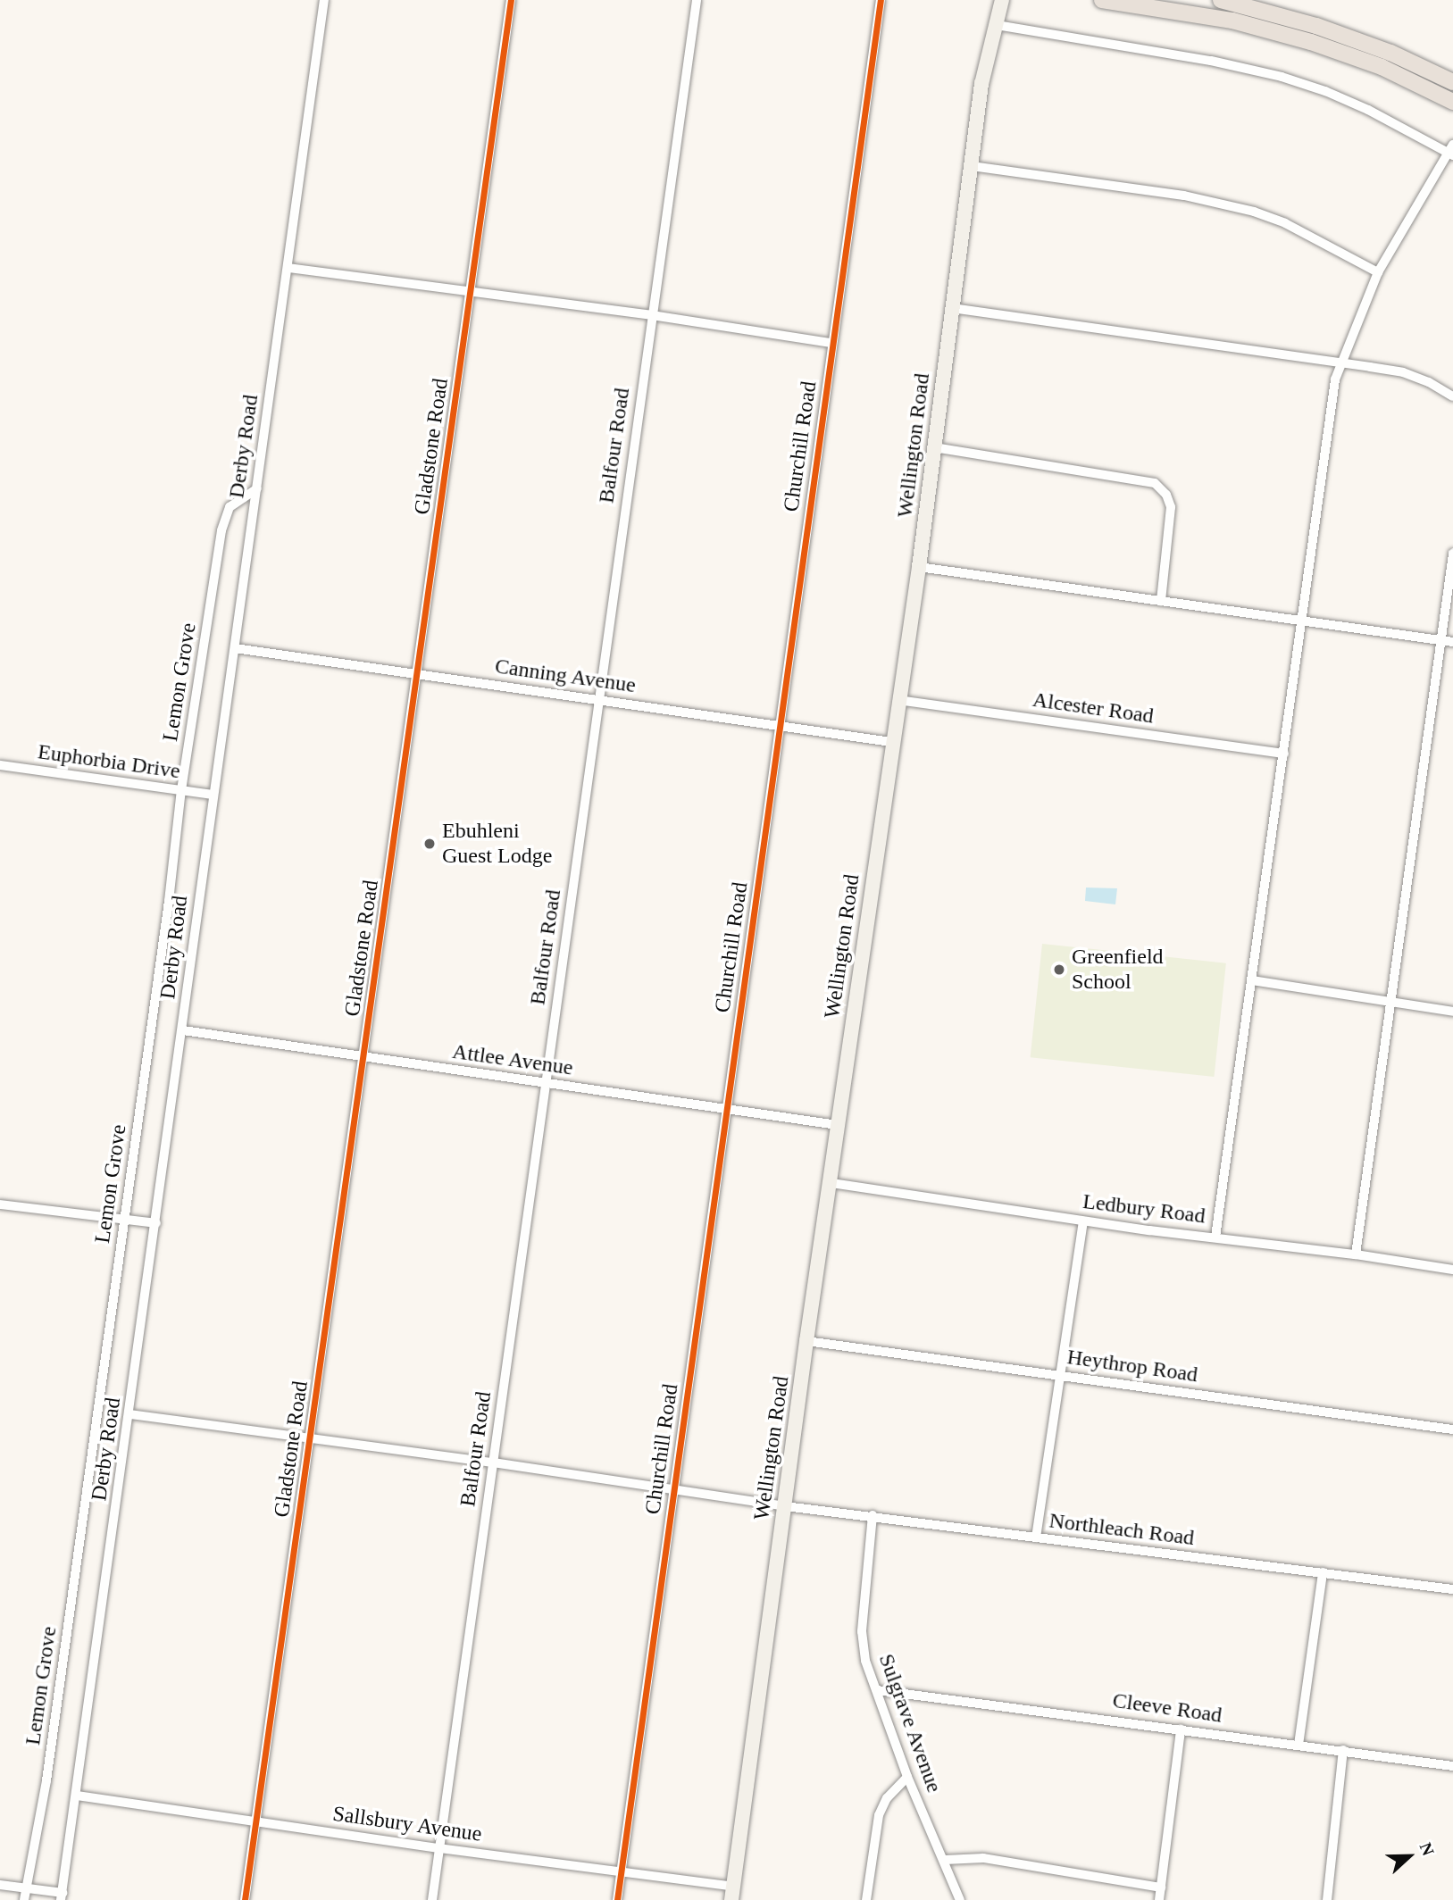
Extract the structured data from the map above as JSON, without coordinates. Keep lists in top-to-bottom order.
{
  "streets": {
    "main road": ["Wellington Road"],
    "street": [
      "Balfour Road",
      "Derby Road",
      "Gladstone Road",
      "Churchill Road",
      "Canning Avenue",
      "Lemon Grove",
      "Alcester Road",
      "Euphorbia Drive",
      "Attlee Avenue",
      "Ledbury Road",
      "Heythrop Road",
      "Northleach Road",
      "Cleeve Road",
      "Sulgrave Avenue",
      "Sallsbury Avenue"
    ]
  },
  "crossings": [
    ["Balfour Road", "Canning Avenue"],
    ["Balfour Road", "Attlee Avenue"],
    ["Balfour Road", "Northleach Road"],
    ["Balfour Road", "Sallsbury Avenue"],
    ["Wellington Road", "Canning Avenue"],
    ["Wellington Road", "Alcester Road"],
    ["Wellington Road", "Attlee Avenue"],
    ["Wellington Road", "Ledbury Road"],
    ["Wellington Road", "Heythrop Road"],
    ["Wellington Road", "Northleach Road"],
    ["Wellington Road", "Sallsbury Avenue"],
    ["Derby Road", "Canning Avenue"],
    ["Derby Road", "Lemon Grove"],
    ["Derby Road", "Euphorbia Drive"],
    ["Derby Road", "Attlee Avenue"],
    ["Derby Road", "Northleach Road"],
    ["Derby Road", "Sallsbury Avenue"],
    ["Gladstone Road", "Canning Avenue"],
    ["Gladstone Road", "Attlee Avenue"],
    ["Gladstone Road", "Northleach Road"],
    ["Gladstone Road", "Sallsbury Avenue"],
    ["Churchill Road", "Canning Avenue"],
    ["Churchill Road", "Attlee Avenue"],
    ["Churchill Road", "Northleach Road"],
    ["Churchill Road", "Sallsbury Avenue"],
    ["Lemon Grove", "Euphorbia Drive"],
    ["Northleach Road", "Sulgrave Avenue"],
    ["Cleeve Road", "Sulgrave Avenue"]
  ],
  "places": ["Ebuhleni Guest Lodge", "Greenfield School"],
  "north": "right"
}
